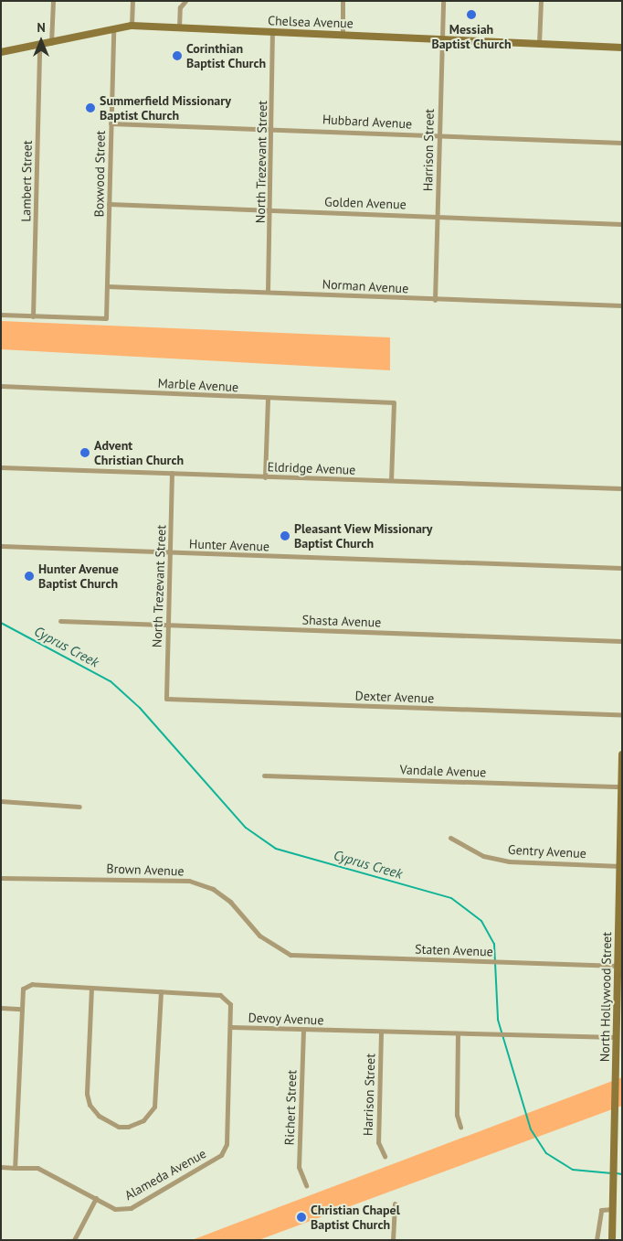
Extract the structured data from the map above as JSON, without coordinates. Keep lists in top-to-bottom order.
{
  "streets": {
    "main road": ["Chelsea Avenue", "North Hollywood Street"],
    "street": [
      "Hubbard Avenue",
      "Harrison Street",
      "North Trezevant Street",
      "Boxwood Street",
      "Lambert Street",
      "Golden Avenue",
      "Norman Avenue",
      "Marble Avenue",
      "Eldridge Avenue",
      "Hunter Avenue",
      "Shasta Avenue",
      "Dexter Avenue",
      "Vandale Avenue",
      "Gentry Avenue",
      "Brown Avenue",
      "Staten Avenue",
      "Devoy Avenue",
      "Richert Street",
      "Alameda Avenue"
    ]
  },
  "crossings": [
    ["Chelsea Avenue", "Harrison Street"],
    ["Chelsea Avenue", "North Trezevant Street"],
    ["Chelsea Avenue", "Boxwood Street"],
    ["Chelsea Avenue", "Lambert Street"],
    ["Hubbard Avenue", "Harrison Street"],
    ["Hubbard Avenue", "North Trezevant Street"],
    ["Hubbard Avenue", "Boxwood Street"],
    ["Harrison Street", "Golden Avenue"],
    ["Harrison Street", "Norman Avenue"],
    ["Harrison Street", "Devoy Avenue"],
    ["North Trezevant Street", "Golden Avenue"],
    ["North Trezevant Street", "Norman Avenue"],
    ["North Trezevant Street", "Eldridge Avenue"],
    ["North Trezevant Street", "Hunter Avenue"],
    ["North Trezevant Street", "Shasta Avenue"],
    ["North Trezevant Street", "Dexter Avenue"],
    ["Boxwood Street", "Lambert Street"],
    ["Boxwood Street", "Golden Avenue"],
    ["Boxwood Street", "Norman Avenue"],
    ["Marble Avenue", "Eldridge Avenue"],
    ["Vandale Avenue", "North Hollywood Street"],
    ["Gentry Avenue", "North Hollywood Street"],
    ["Brown Avenue", "Staten Avenue"],
    ["Staten Avenue", "North Hollywood Street"],
    ["North Hollywood Street", "Devoy Avenue"],
    ["Devoy Avenue", "Richert Street"],
    ["Devoy Avenue", "Alameda Avenue"]
  ],
  "water": ["Cyprus Creek"],
  "places": [
    "Messiah Baptist Church",
    "Corinthian Baptist Church",
    "Summerfield Missionary Baptist Church",
    "Advent Christian Church",
    "Pleasant View Missionary Baptist Church",
    "Hunter Avenue Baptist Church",
    "Christian Chapel Baptist Church"
  ],
  "north": "top"
}
